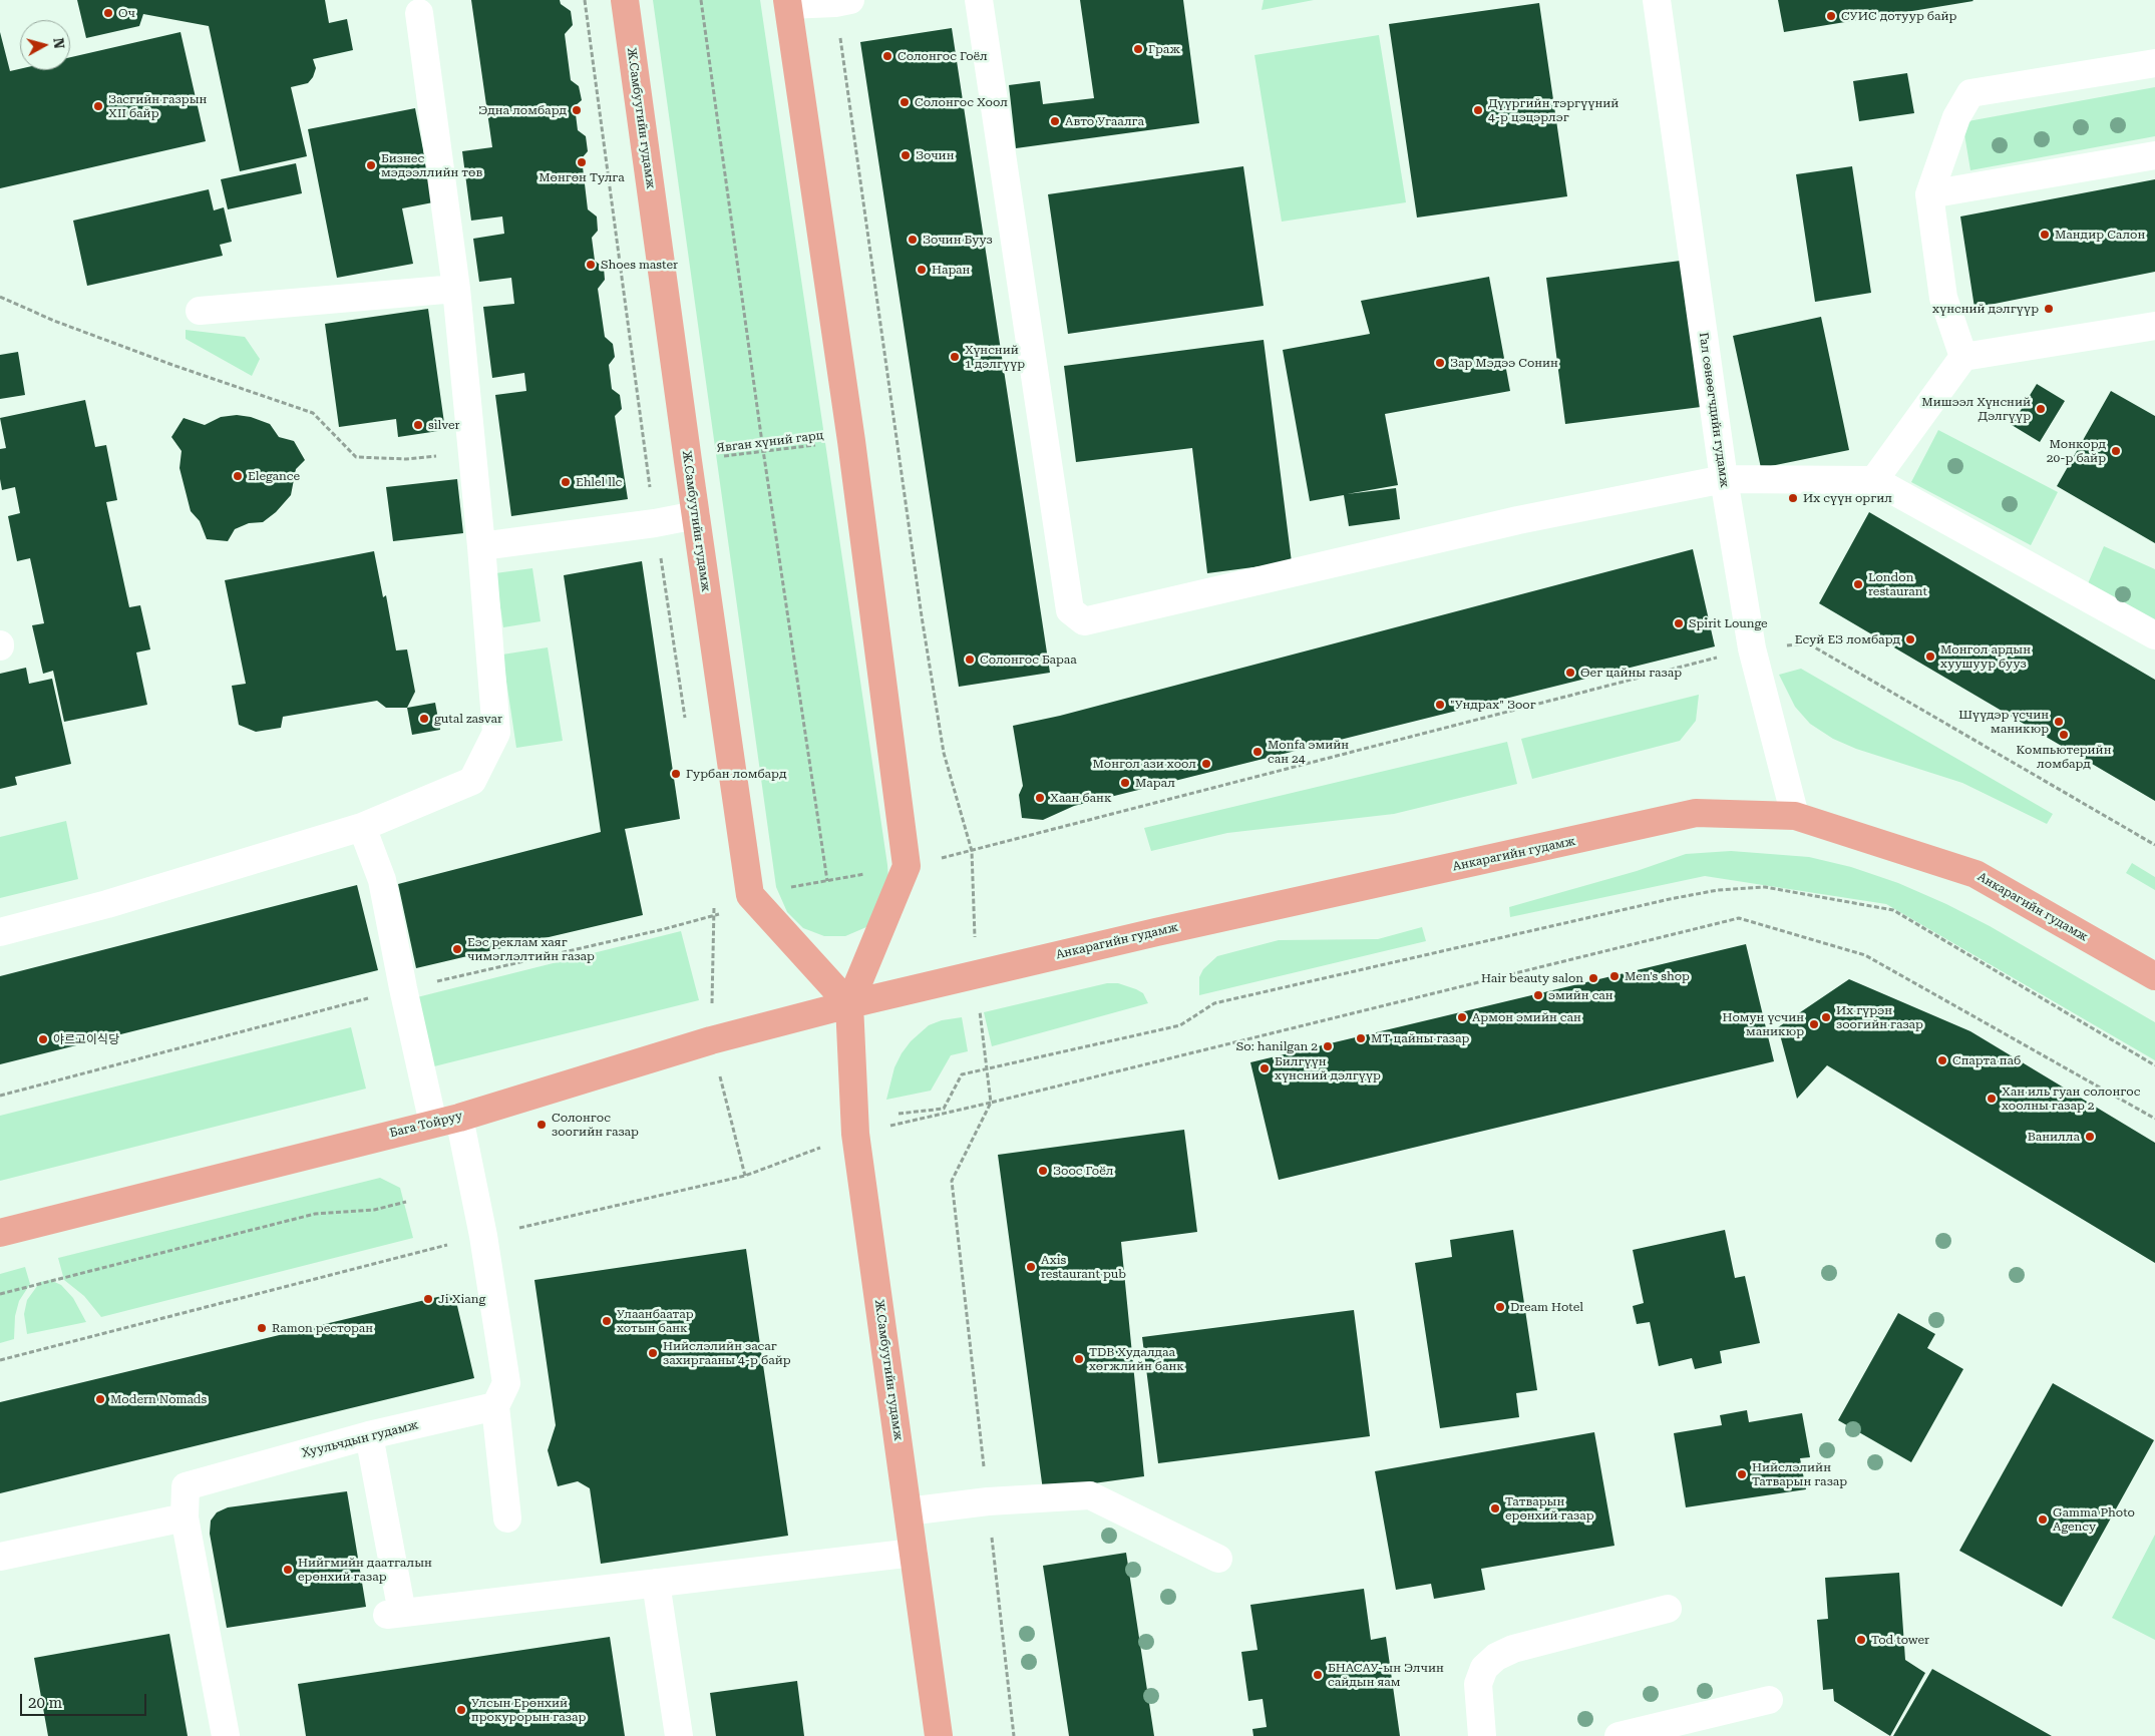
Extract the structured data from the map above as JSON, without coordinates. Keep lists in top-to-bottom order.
{
  "streets": {
    "main road": ["Ж.Самбуугийн гудамж", "Анкарагийн гудамж", "Бага Тойруу"],
    "street": ["Гал сөнөөгчдийн гудамж", "Хуульчдын гудамж"],
    "path": ["Явган хүний гарц"]
  },
  "crossings": [
    ["Ж.Самбуугийн гудамж", "Явган хүний гарц"],
    ["Ж.Самбуугийн гудамж", "Анкарагийн гудамж"],
    ["Ж.Самбуугийн гудамж", "Бага Тойруу"],
    ["Гал сөнөөгчдийн гудамж", "Анкарагийн гудамж"],
    ["Анкарагийн гудамж", "Бага Тойруу"]
  ],
  "places": [
    "Оч",
    "СУИС дотуур байр",
    "Граж",
    "Солонгос Гоёл",
    "Солонгос Хоол",
    "Засгийн газрын XII байр",
    "Эдна ломбард",
    "Дүүргийн тэргүүний 4-р цэцэрлэг",
    "Авто Угаалга",
    "Зочин",
    "Мөнгөн Тулга",
    "Бизнес мэдээллийн төв",
    "Мандир Салон",
    "Зочин Бууз",
    "Shoes master",
    "Наран",
    "хүнсний дэлгүүр",
    "Хүнсний 1 дэлгүүр",
    "Зар Мэдээ Сонин",
    "Мишээл Хүнсний Дэлгүүр",
    "silver",
    "Монкорд 20-р байр",
    "Elegance",
    "Ehlel llc",
    "Их сүүн оргил",
    "London restaurant",
    "Spirit Lounge",
    "Есуй ЕЗ ломбард",
    "Монгол ардын хуушуур бууз",
    "Солонгос Бараа",
    "Өег цайны газар",
    "\"Ундрах\" Зоог",
    "gutal zasvar",
    "Шүүдэр үсчин маникюр",
    "Компьютерийн ломбард",
    "Monfa эмийн сан 24",
    "Монгол ази хоол",
    "Гурбан ломбард",
    "Марал",
    "Хаан банк",
    "Еэс реклам хаяг чимэглэлтийн газар",
    "Men's shop",
    "Hair beauty salon",
    "эмийн сан",
    "Армон эмийн сан",
    "Их гүрэн зоогийн газар",
    "Номун үсчин маникюр",
    "МТ цайны газар",
    "야르고이식당",
    "So: hanilgan 2",
    "Спарта паб",
    "Билгүүн хүнсний дэлгүүр",
    "Хан иль гуан солонгос хоолны газар 2",
    "Солонгос зоогийн газар",
    "Ванилла",
    "Зоос Гоёл",
    "Axis restaurant pub",
    "Ji Xiang",
    "Dream Hotel",
    "Улаанбаатар хотын банк",
    "Ramon ресторан",
    "Нийслэлийн засаг захиргааны 4-р байр",
    "TDB Худалдаа хөгжлийн банк",
    "Modern Nomads",
    "Нийслэлийн Татварын газар",
    "Татварын ерөнхий газар",
    "Gamma Photo Agency",
    "Нийгмийн даатгалын ерөнхий газар",
    "Tod tower",
    "БНАСАУ-ын Элчин сайдын яам",
    "Улсын Ерөнхий прокурорын газар"
  ],
  "scale_bar": "20 m",
  "north": "right"
}
